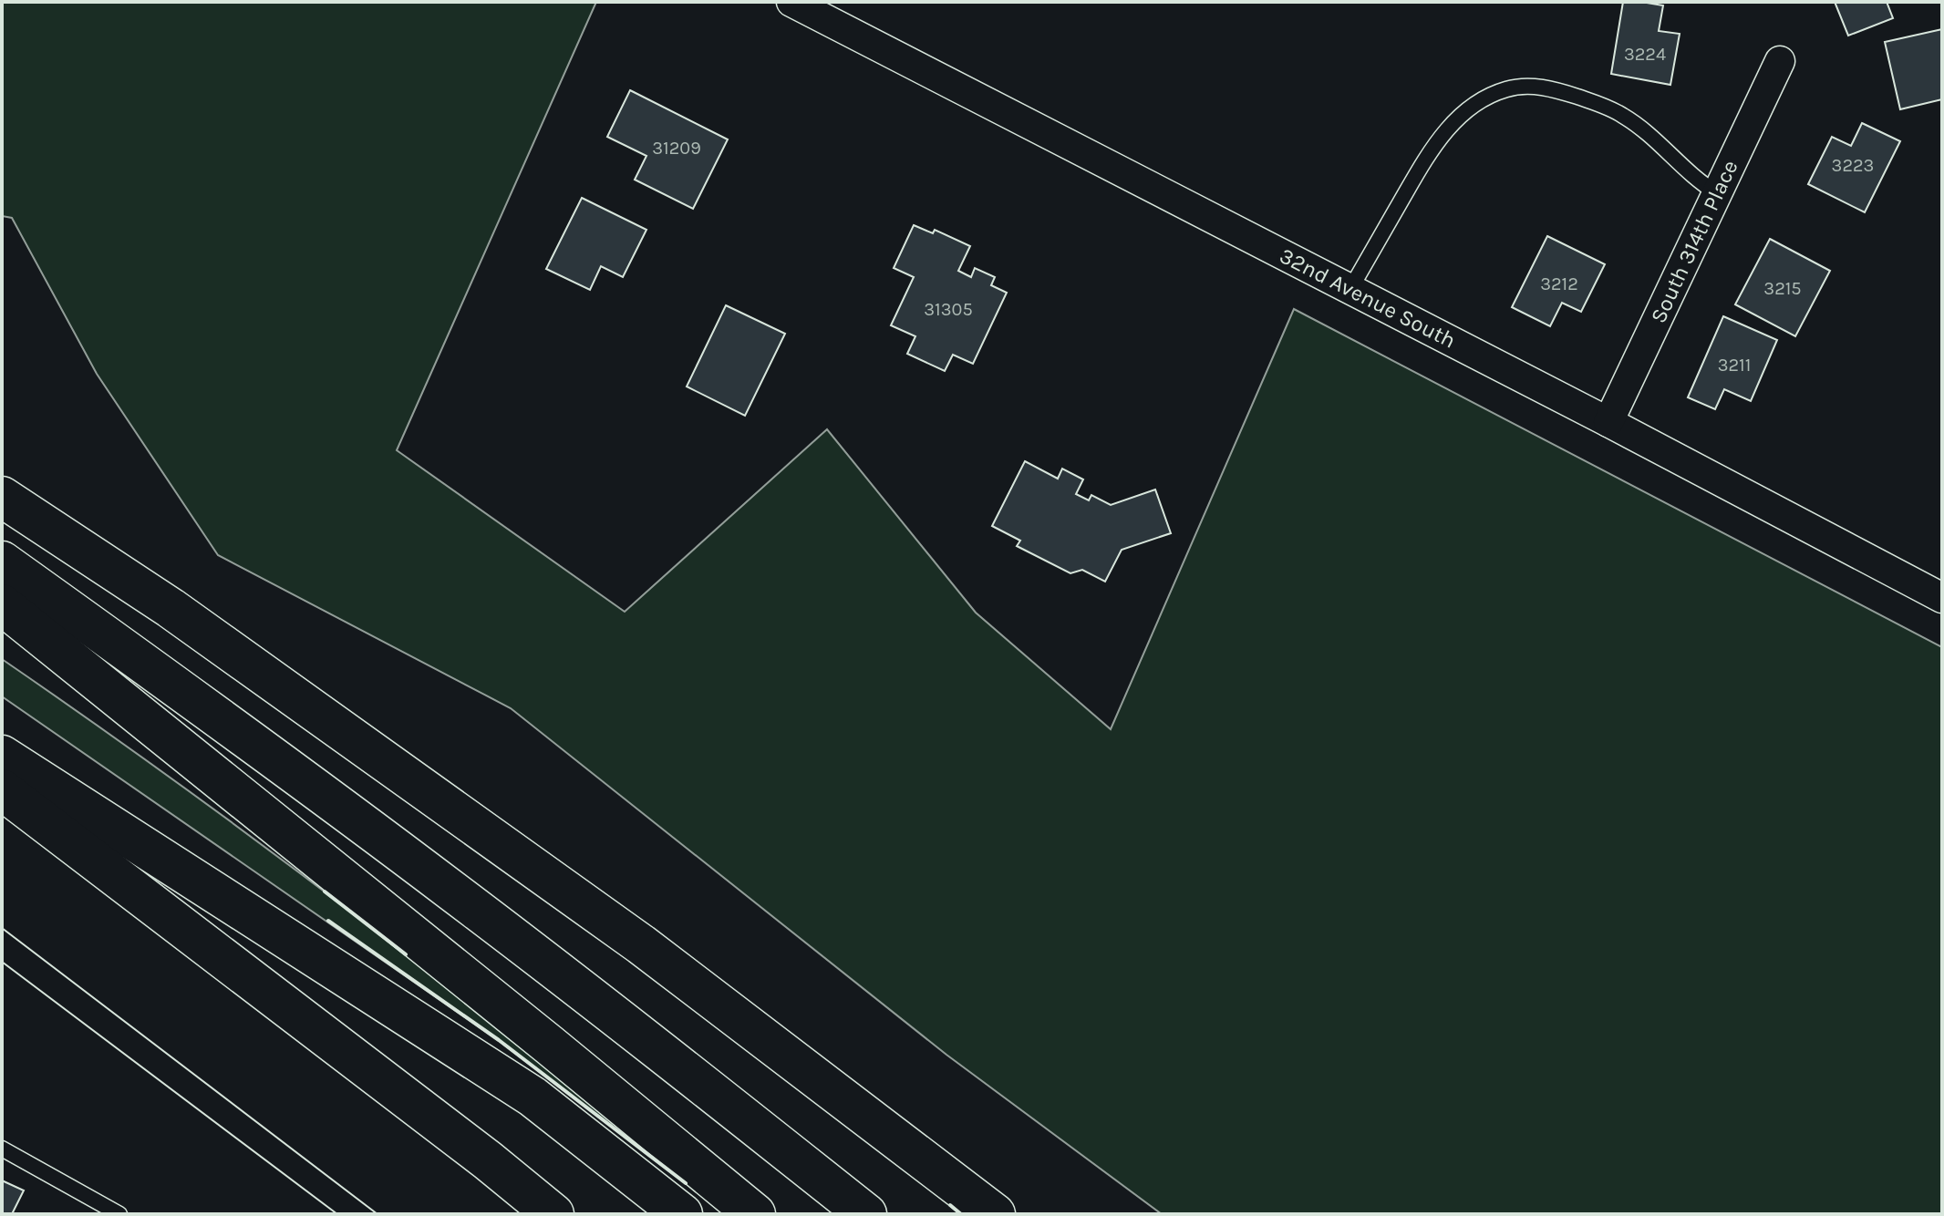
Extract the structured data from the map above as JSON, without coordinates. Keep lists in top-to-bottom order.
{
  "streets": {
    "street": ["South 314th Place", "32nd Avenue South"]
  },
  "crossings": [
    ["South 314th Place", "32nd Avenue South"]
  ],
  "house_numbers": [
    "3224",
    "31209",
    "3223",
    "3212",
    "3215",
    "31305",
    "3211"
  ]
}
